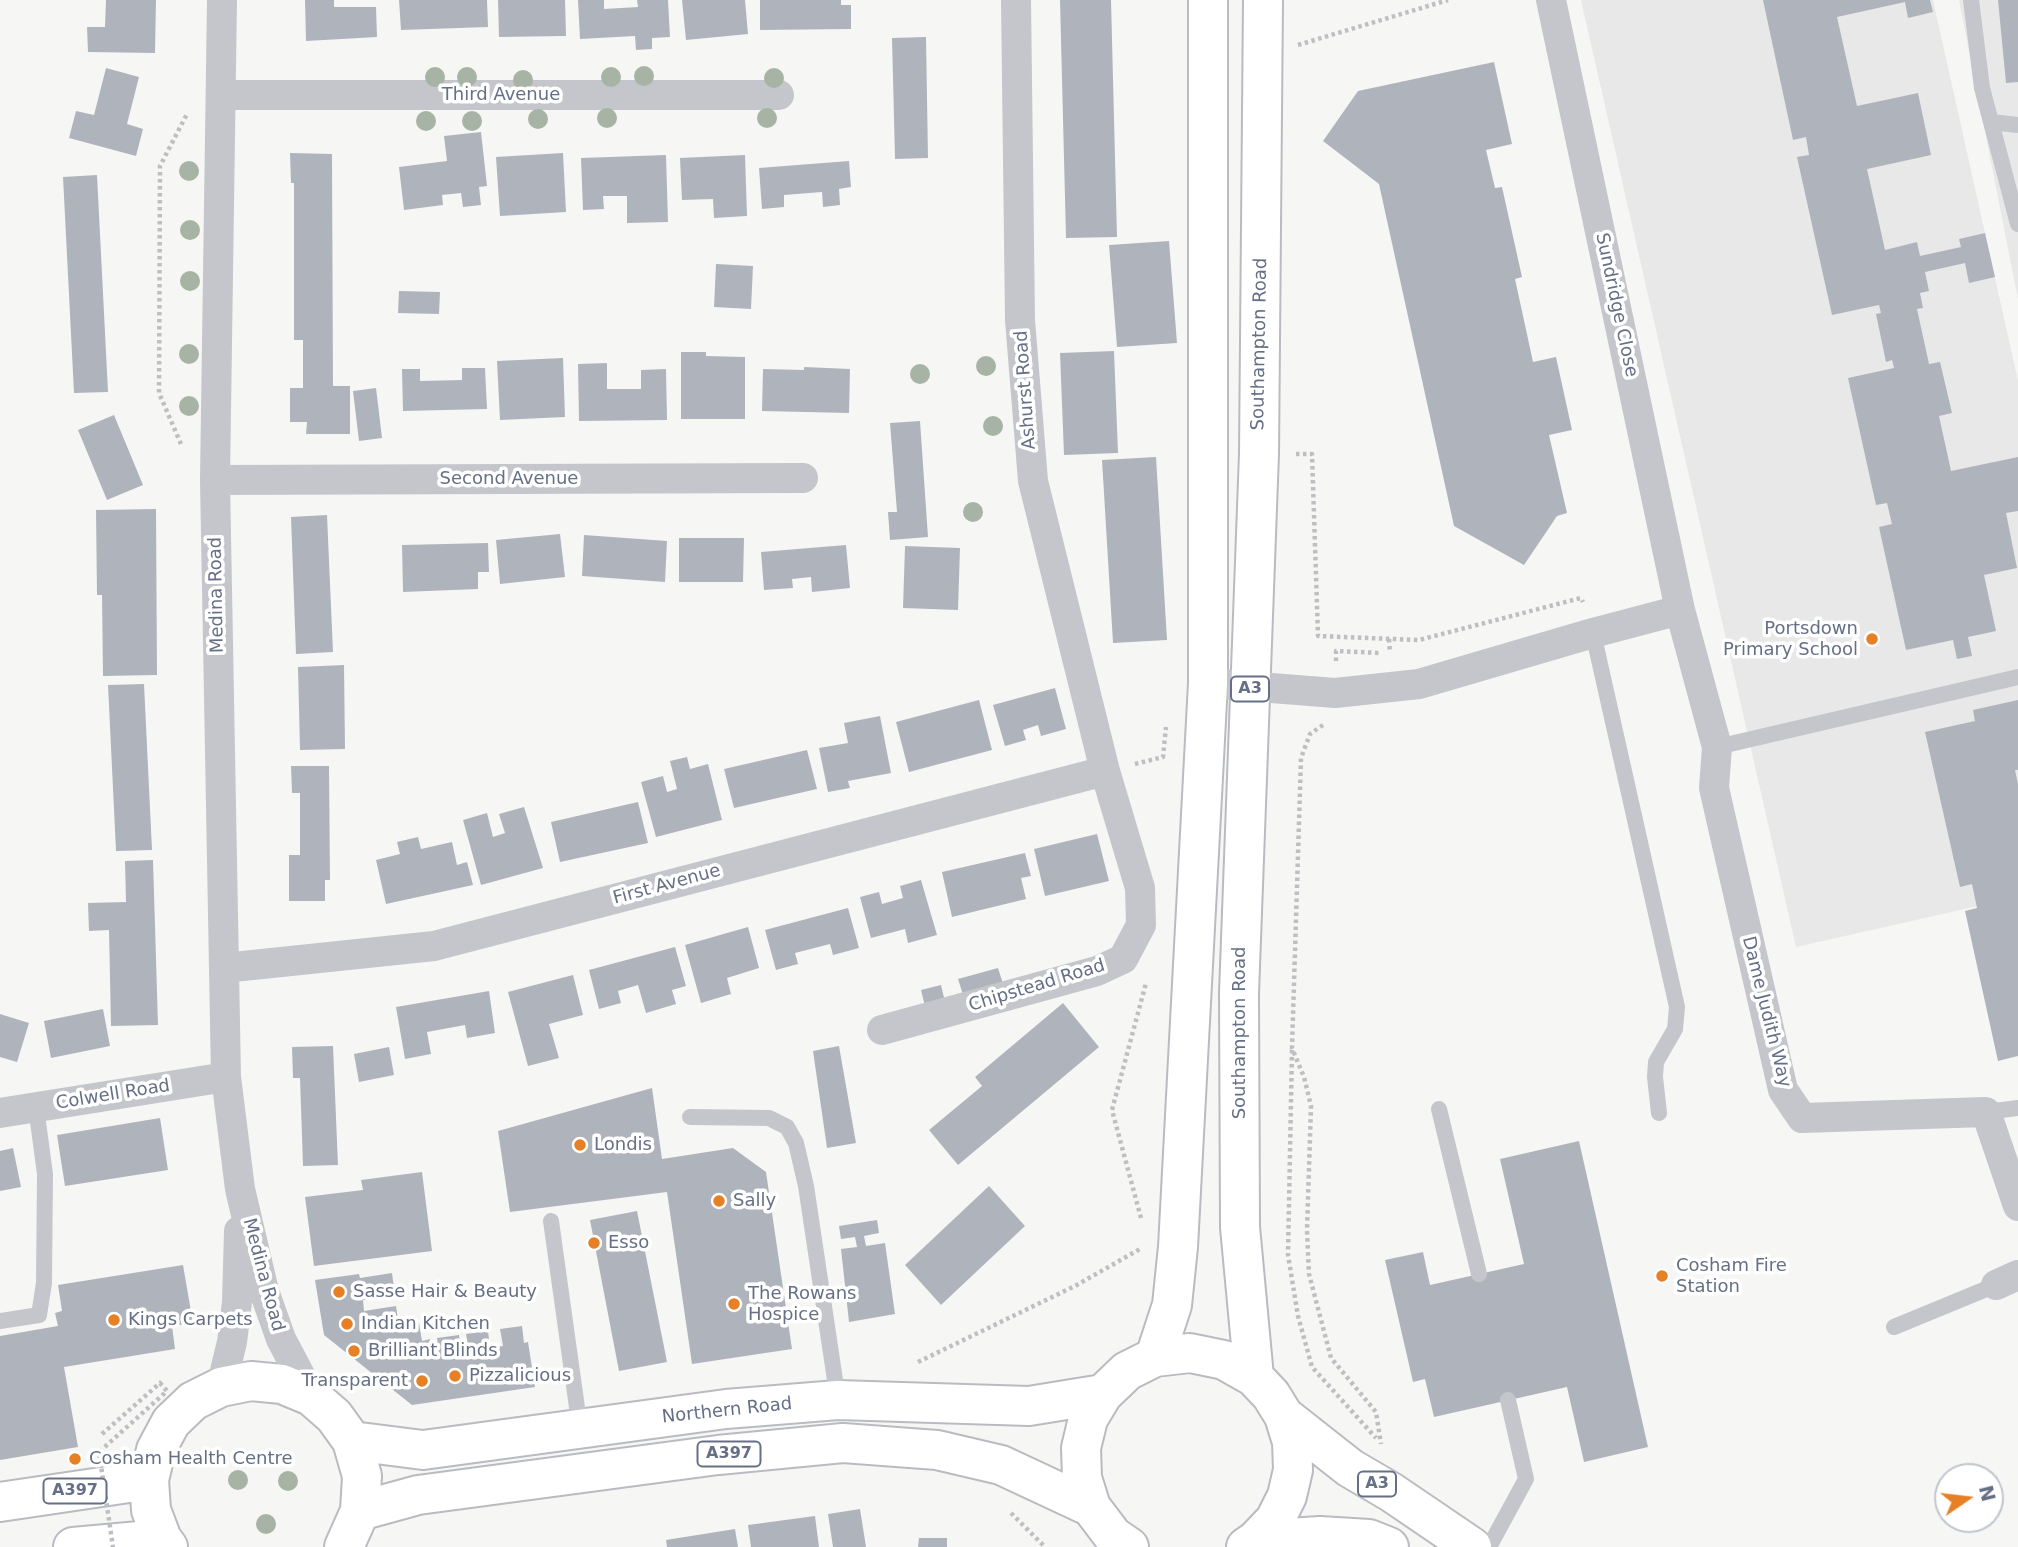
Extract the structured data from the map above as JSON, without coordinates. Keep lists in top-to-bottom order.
{
  "streets": {
    "main road": [
      "Southampton Road",
      "A3",
      "Northern Road",
      "A397"
    ],
    "street": [
      "Third Avenue",
      "Sundridge Close",
      "Ashurst Road",
      "Second Avenue",
      "Medina Road",
      "First Avenue",
      "Chipstead Road",
      "Dame Judith Way",
      "Colwell Road"
    ]
  },
  "crossings": [
    ["Third Avenue", "Medina Road"],
    ["Sundridge Close", "Dame Judith Way"],
    ["Southampton Road", "A3"],
    ["Ashurst Road", "First Avenue"],
    ["Ashurst Road", "Chipstead Road"],
    ["Second Avenue", "Medina Road"],
    ["Medina Road", "First Avenue"],
    ["Medina Road", "Colwell Road"],
    ["A3", "Northern Road"],
    ["A3", "A397"],
    ["First Avenue", "Chipstead Road"]
  ],
  "places": [
    "Portsdown Primary School",
    "Londis",
    "Sally",
    "Esso",
    "Cosham Fire Station",
    "Sasse Hair & Beauty",
    "The Rowans Hospice",
    "Kings Carpets",
    "Indian Kitchen",
    "Brilliant Blinds",
    "Pizzalicious",
    "Transparent",
    "Cosham Health Centre"
  ],
  "north": "right"
}
